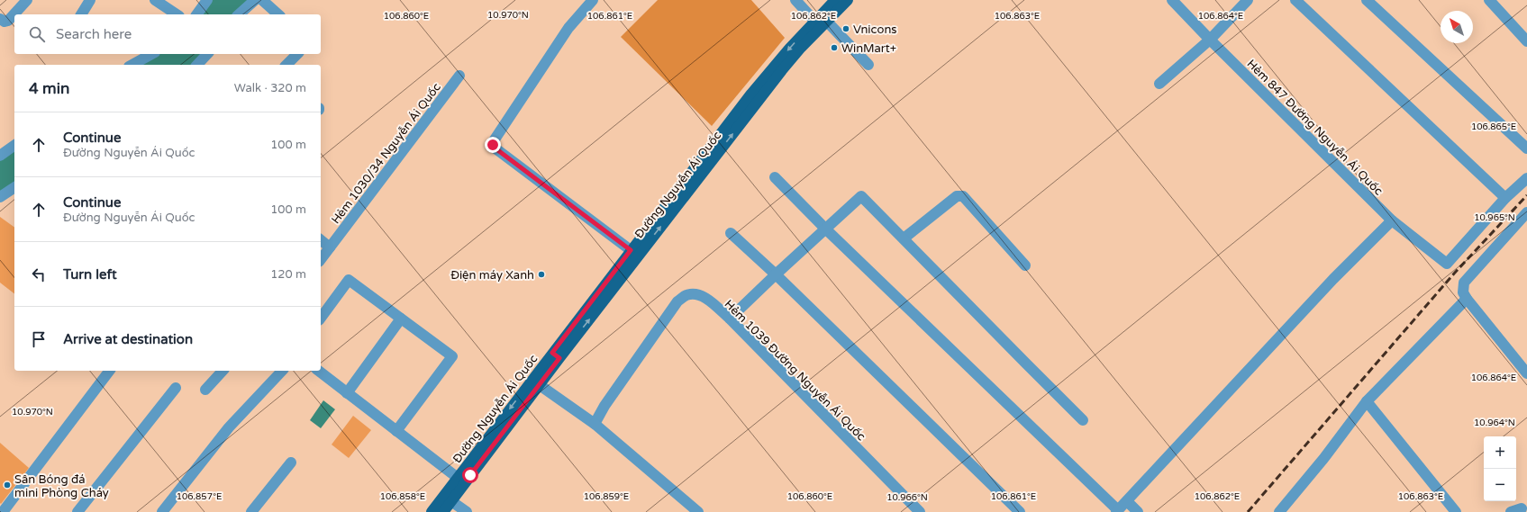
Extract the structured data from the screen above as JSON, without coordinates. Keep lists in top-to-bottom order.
{
  "streets": {
    "main road": ["Đường Nguyễn Ái Quốc"],
    "street": ["Hẻm 847 Đường Nguyễn Ái Quốc", "Hẻm 1030/34 Nguyễn Ái Quốc", "Hẻm 1039 Đường Nguyễn Ái Quốc"]
  },
  "places": [
    "Vnicons",
    "WinMart+",
    "Điện máy Xanh",
    "Sân Bóng đá mini Phòng Cháy"
  ],
  "north": "top left",
  "page": {
    "search": "Search here",
    "heading": ["4 min", "Walk · 320 m"],
    "list": [
      ["Continue", "Đường Nguyễn Ái Quốc", "100 m"],
      ["Continue", "Đường Nguyễn Ái Quốc", "100 m"],
      ["Turn left", "120 m"],
      "Arrive at destination"
    ],
    "map_buttons": ["+", "−"]
  },
  "coordinates": [
    "10.970°N",
    "106.860°E",
    "106.862°E",
    "106.864°E",
    "106.861°E",
    "106.863°E",
    "106.865°E",
    "10.965°N",
    "10.964°N",
    "106.857°E",
    "106.858°E",
    "106.859°E",
    "10.966°N"
  ]
}
